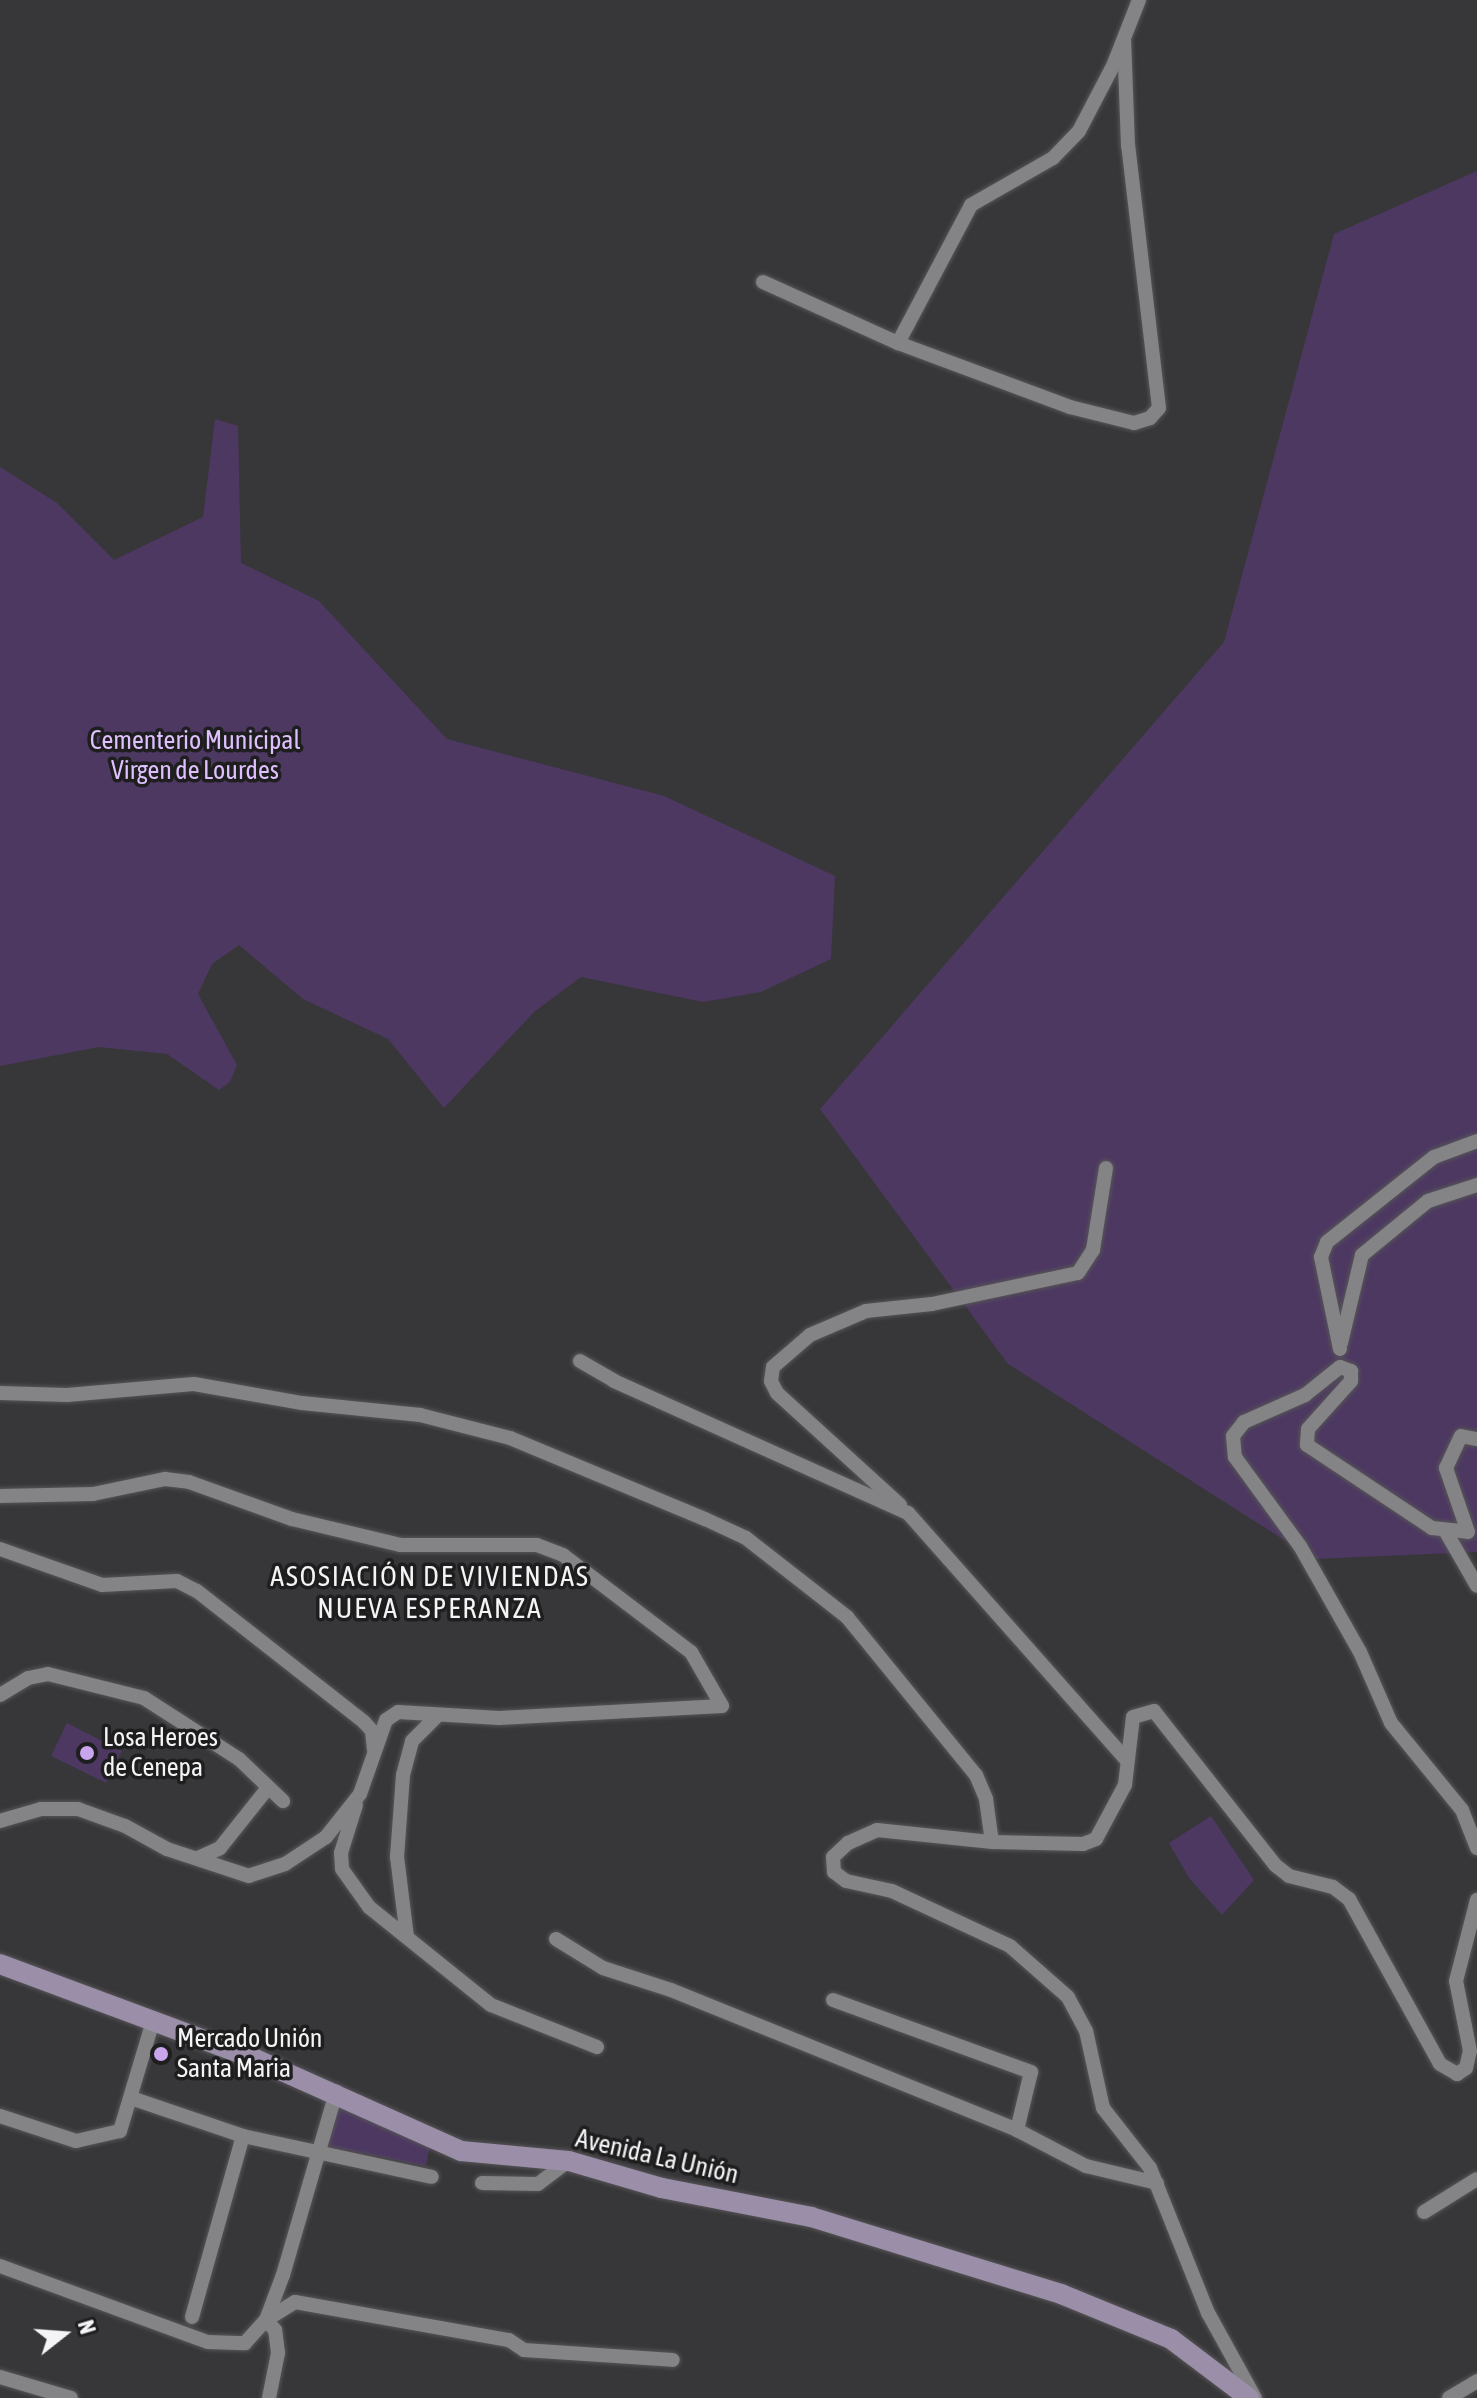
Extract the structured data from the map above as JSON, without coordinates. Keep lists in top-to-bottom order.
{
  "streets": {
    "main road": ["Avenida La Unión"]
  },
  "districts": ["ASOSIACIÓN DE VIVIENDAS NUEVA ESPERANZA"],
  "parks": ["Cementerio Municipal Virgen de Lourdes"],
  "places": ["Losa Heroes de Cenepa", "Mercado Unión Santa Maria"],
  "north": "right"
}
